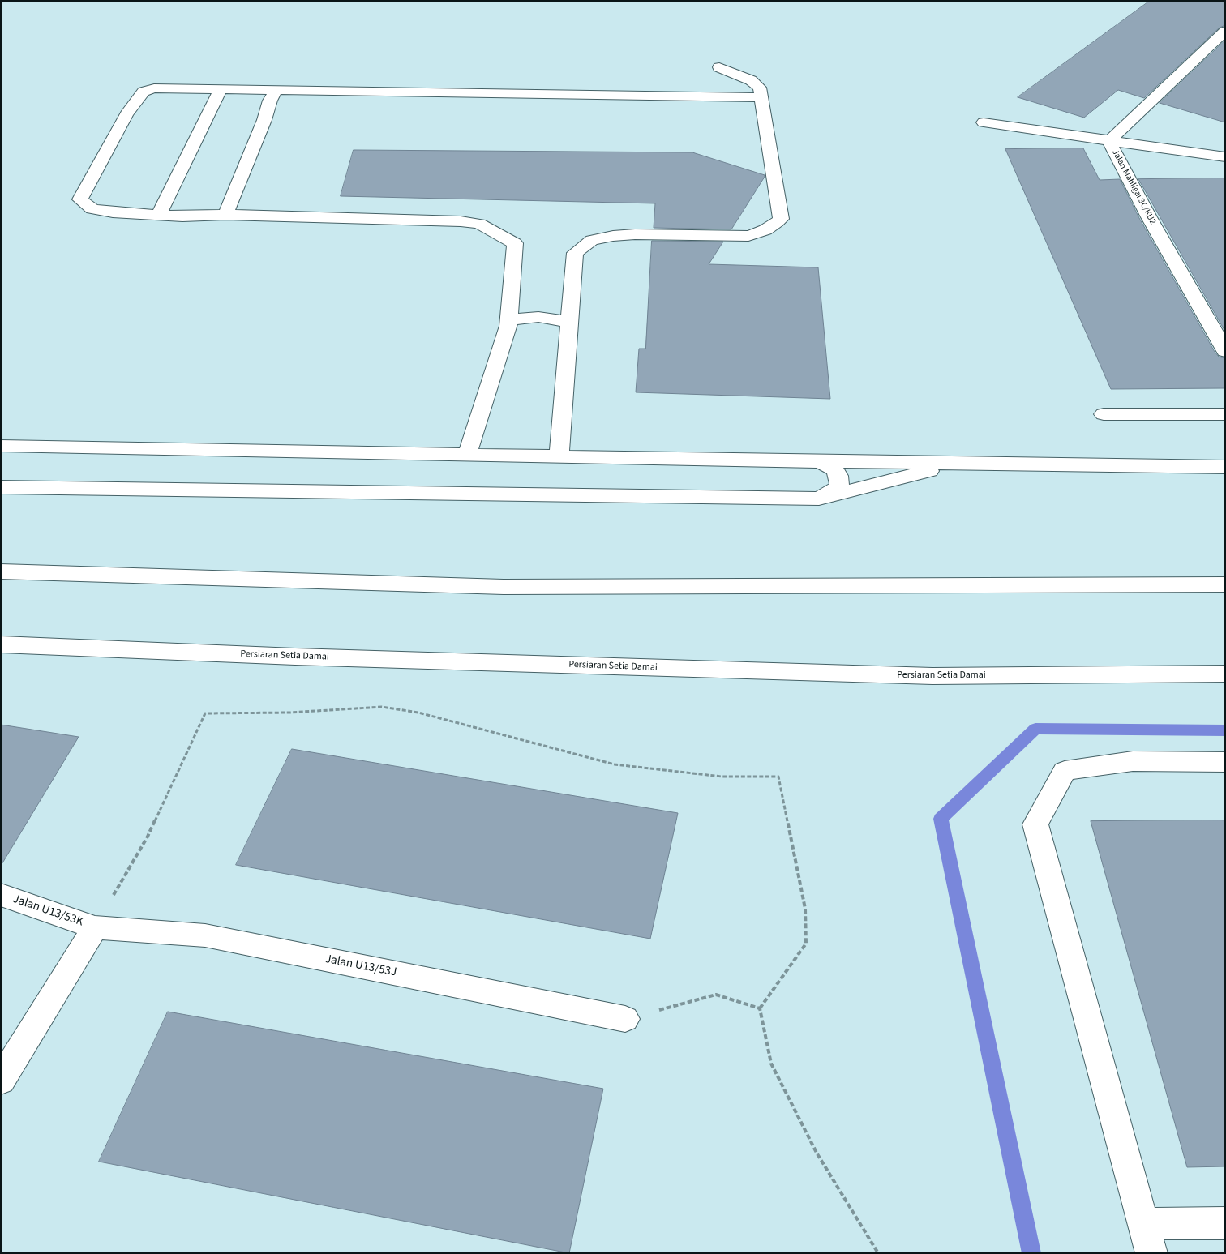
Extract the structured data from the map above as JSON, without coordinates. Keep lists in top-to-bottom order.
{
  "streets": {
    "street": [
      "Jalan Mahligai 3C/KU2",
      "Persiaran Setia Damai",
      "Jalan U13/53K",
      "Jalan U13/53J"
    ]
  },
  "crossings": [
    ["Jalan U13/53K", "Jalan U13/53J"]
  ]
}
